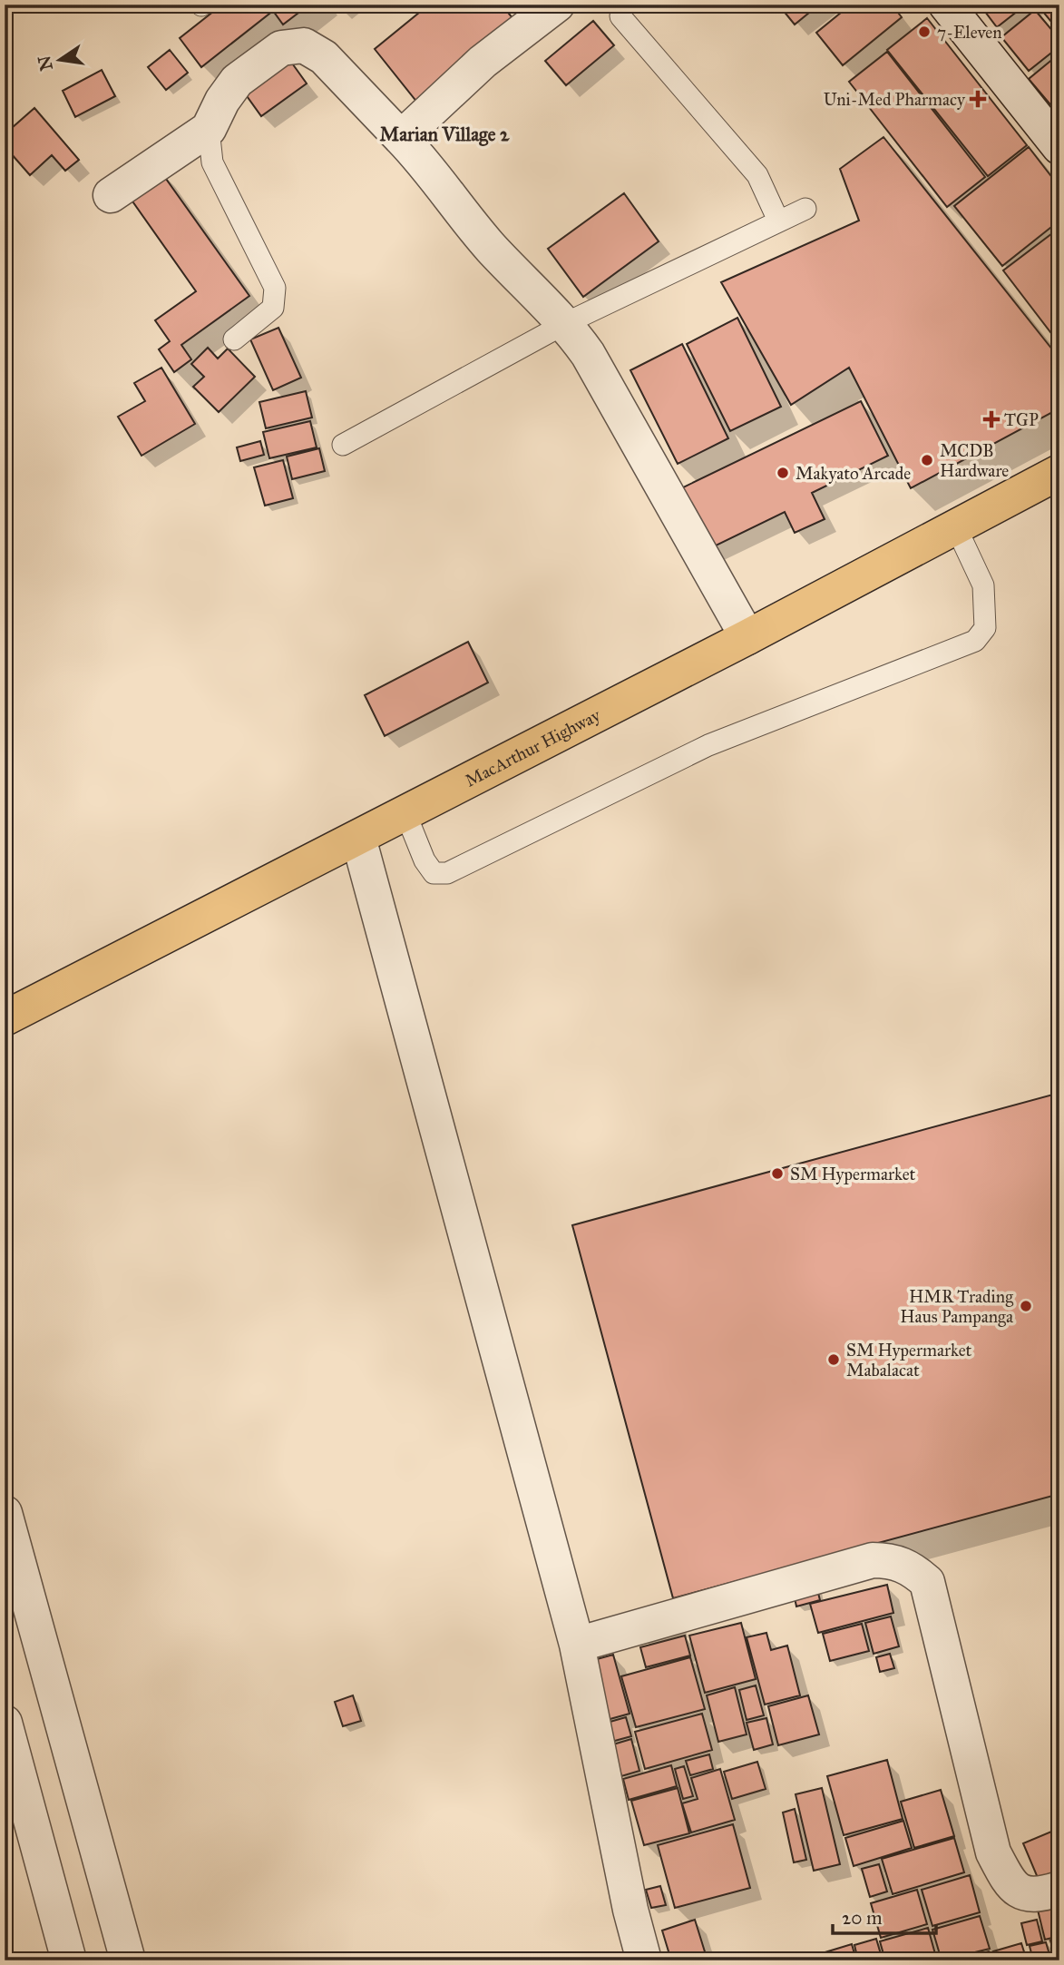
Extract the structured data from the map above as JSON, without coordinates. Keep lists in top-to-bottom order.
{
  "streets": {
    "highway": ["MacArthur Highway"]
  },
  "districts": ["Marian Village 2"],
  "places": {
    "other": [
      "7-Eleven",
      "MCDB Hardware",
      "Makyato Arcade",
      "SM Hypermarket",
      "HMR Trading Haus Pampanga",
      "SM Hypermarket Mabalacat"
    ],
    "health": ["Uni-Med Pharmacy", "TGP"]
  },
  "scale_bar": "20 m",
  "north": "left"
}
